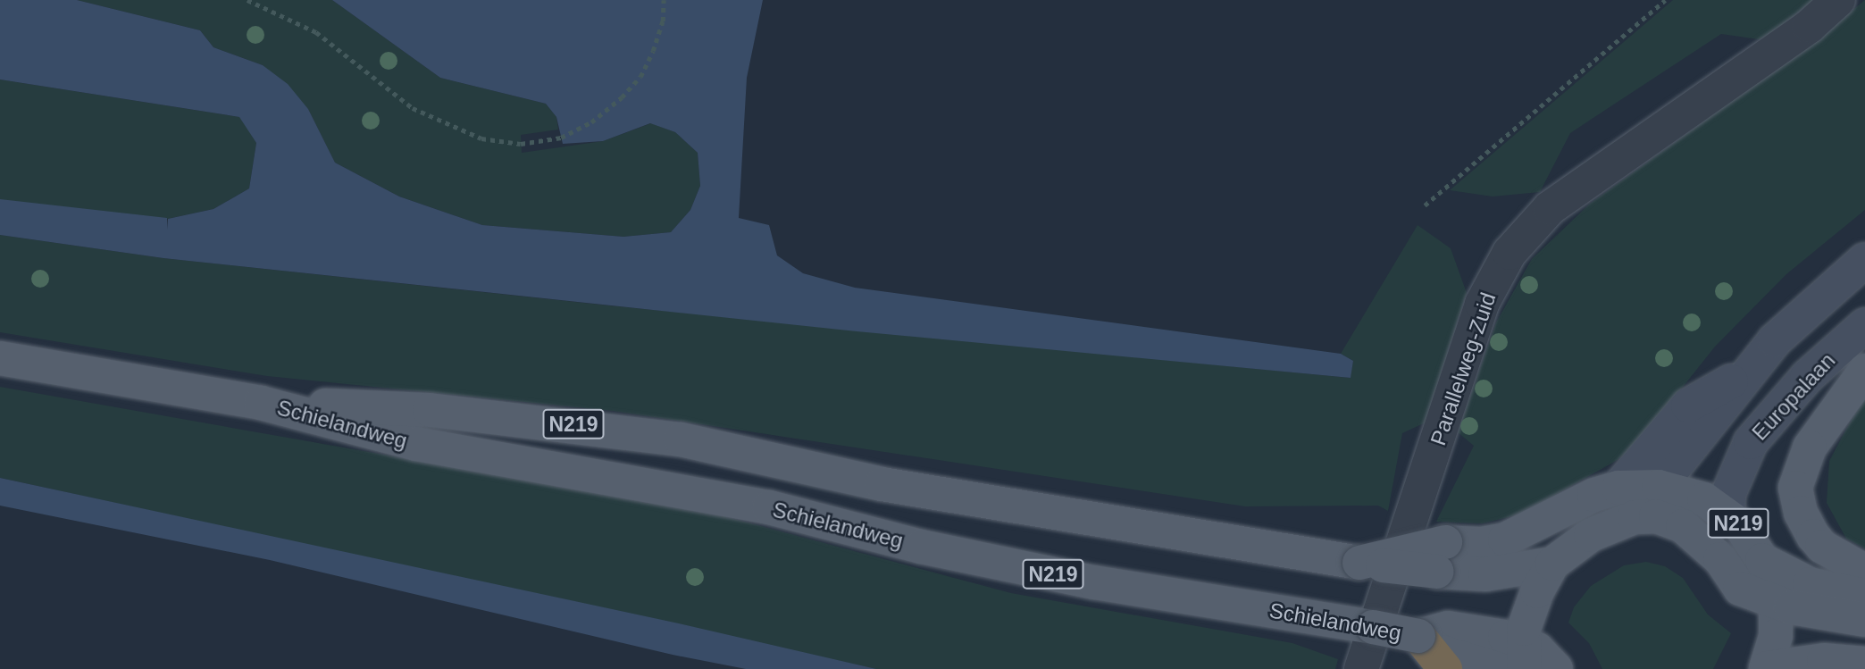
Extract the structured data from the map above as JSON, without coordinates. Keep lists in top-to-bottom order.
{
  "streets": {
    "main road": ["Europalaan", "Schielandweg", "N219"],
    "street": ["Parallelweg-Zuid"]
  },
  "crossings": [
    ["Europalaan", "N219"],
    ["Schielandweg", "N219"]
  ]
}
